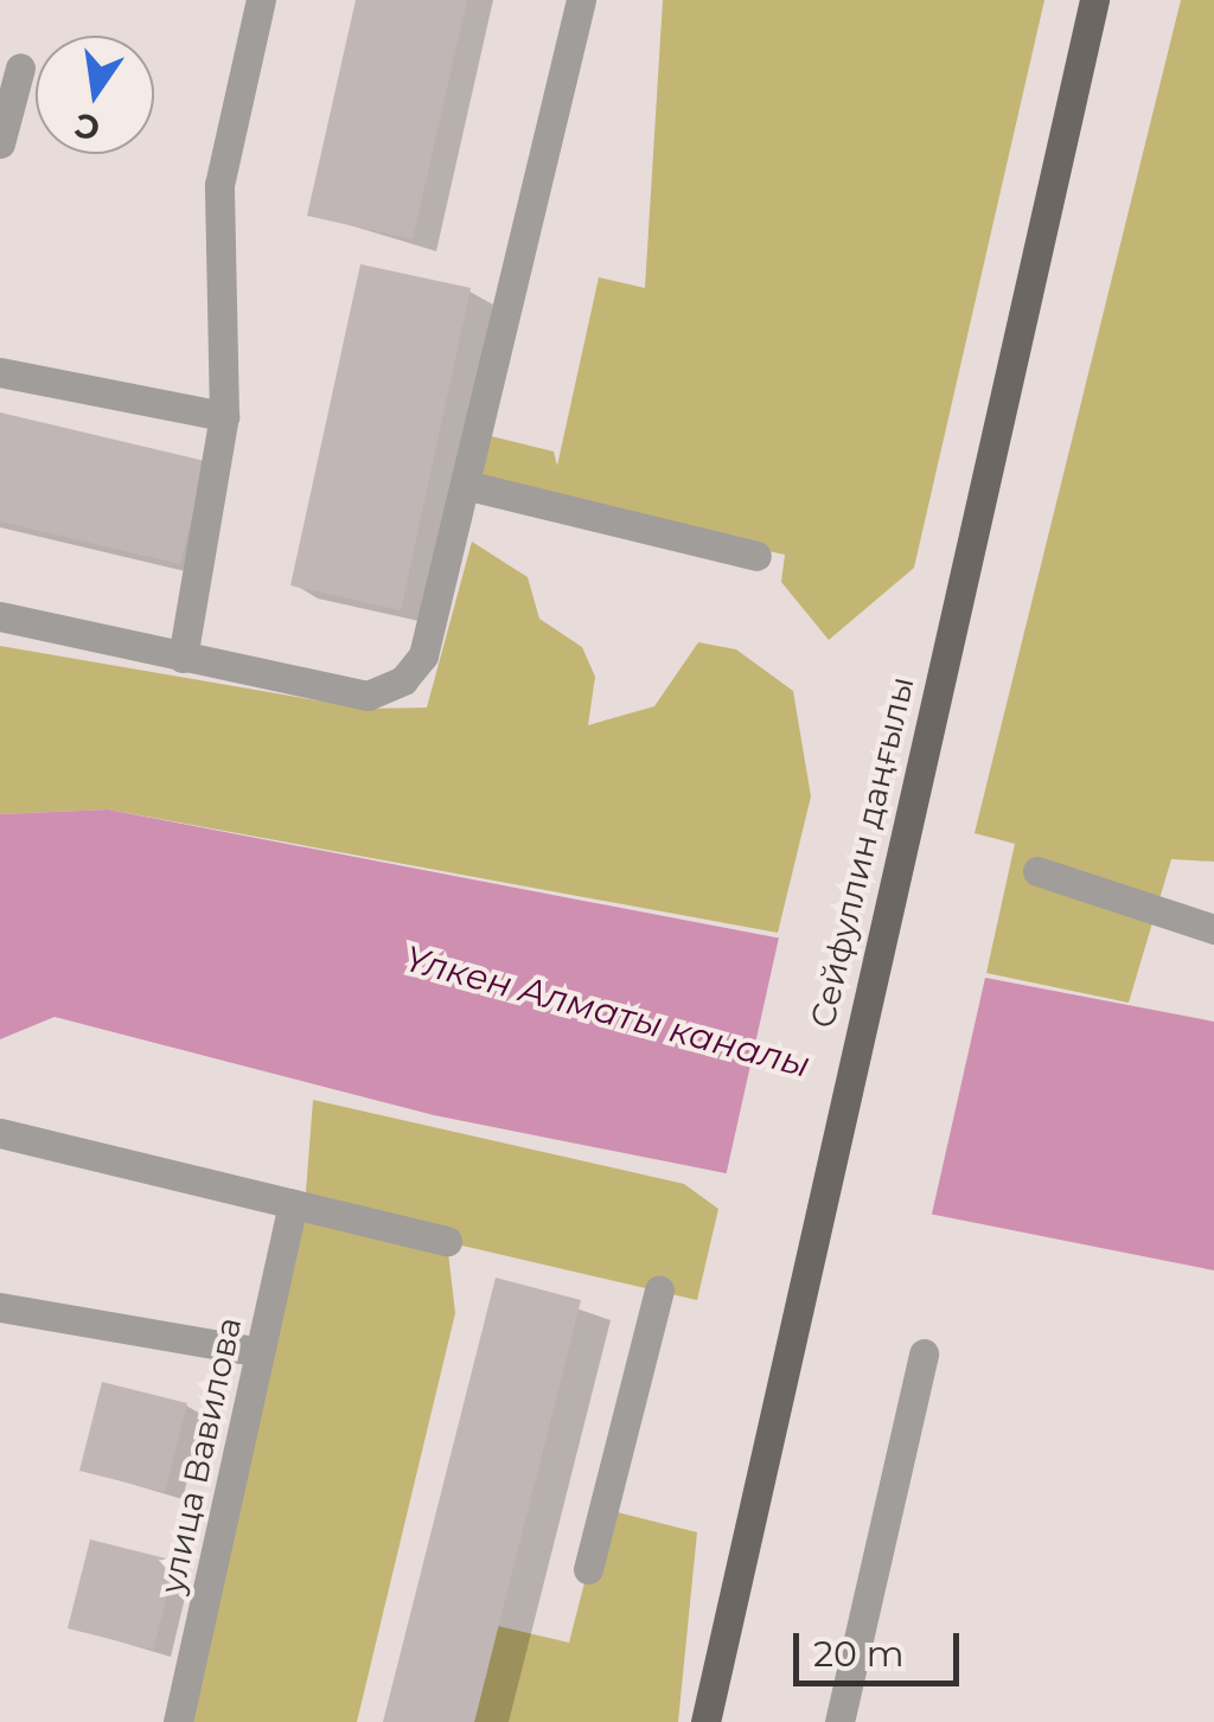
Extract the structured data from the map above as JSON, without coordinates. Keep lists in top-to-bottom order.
{
  "streets": {
    "main road": ["Сейфуллин даңғылы"],
    "street": ["улица Вавилова"]
  },
  "water": ["Үлкен Алматы каналы"],
  "scale_bar": "20 m",
  "north": "bottom"
}
